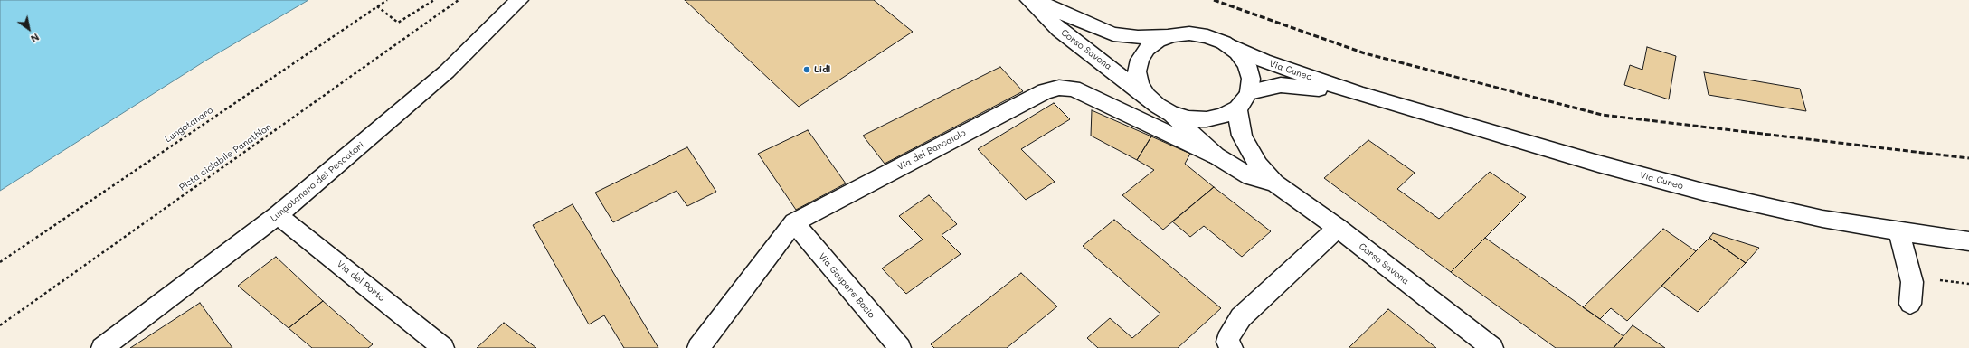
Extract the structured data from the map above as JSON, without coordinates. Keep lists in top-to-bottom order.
{
  "streets": {
    "street": [
      "Corso Savona",
      "Via Cuneo",
      "Via del Barcaiolo",
      "Lungotanaro dei Pescatori",
      "Via del Porto",
      "Via Gaspare Bosio"
    ],
    "path": ["Lungotanaro", "Pista ciclabile Panathlon"]
  },
  "crossings": [
    ["Corso Savona", "Via Cuneo"],
    ["Corso Savona", "Via del Barcaiolo"],
    ["Via del Barcaiolo", "Via Gaspare Bosio"],
    ["Lungotanaro dei Pescatori", "Via del Porto"]
  ],
  "places": ["Lidl"],
  "north": "bottom right"
}
